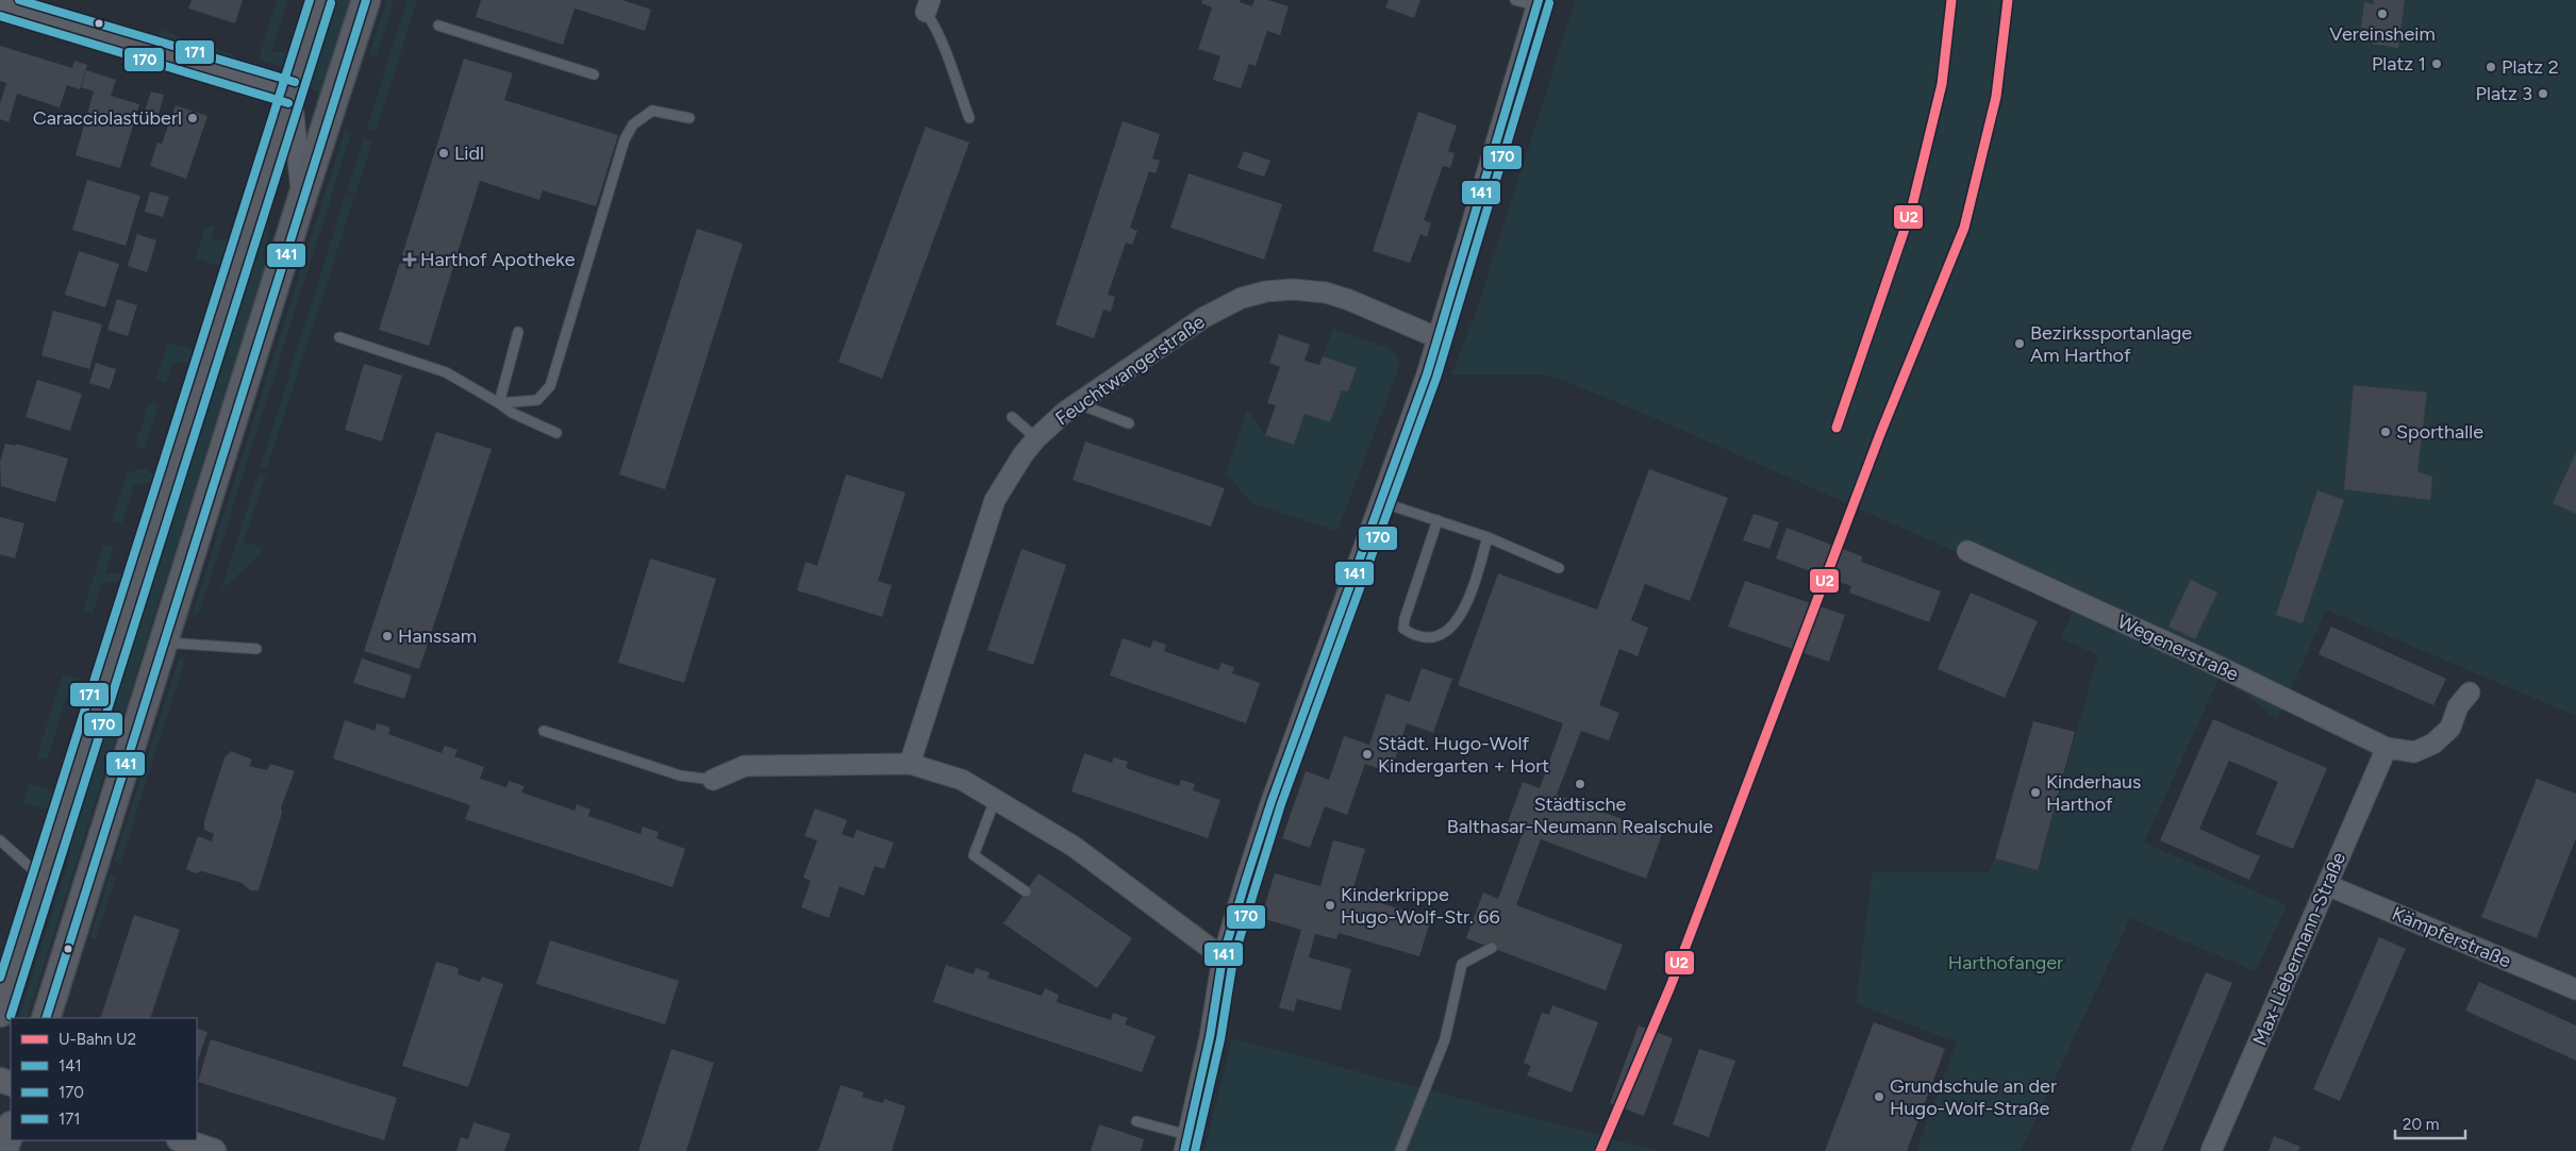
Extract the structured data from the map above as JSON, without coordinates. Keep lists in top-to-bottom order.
{
  "streets": {
    "street": [
      "Feuchtwangerstraße",
      "Wegenerstraße",
      "Kämpferstraße",
      "Max-Liebermann-Straße"
    ]
  },
  "crossings": [
    ["Wegenerstraße", "Max-Liebermann-Straße"],
    ["Kämpferstraße", "Max-Liebermann-Straße"]
  ],
  "parks": ["Harthofanger"],
  "places": {
    "other": [
      "Vereinsheim",
      "Platz 1",
      "Platz 2",
      "Platz 3",
      "Caracciolastüberl",
      "Lidl",
      "Bezirkssportanlage Am Harthof",
      "Sporthalle",
      "Hanssam",
      "Städt. Hugo-Wolf Kindergarten + Hort",
      "Städtische Balthasar-Neumann Realschule",
      "Kinderhaus Harthof",
      "Kinderkrippe Hugo-Wolf-Str. 66",
      "Grundschule an der Hugo-Wolf-Straße"
    ],
    "health": ["Harthof Apotheke"]
  },
  "lines": [
    "metro line U2",
    "transit line 141",
    "transit line 171",
    "transit line 170"
  ],
  "legend": [
    "U-Bahn U2",
    "141",
    "170",
    "171"
  ],
  "scale_bar": "20 m"
}
